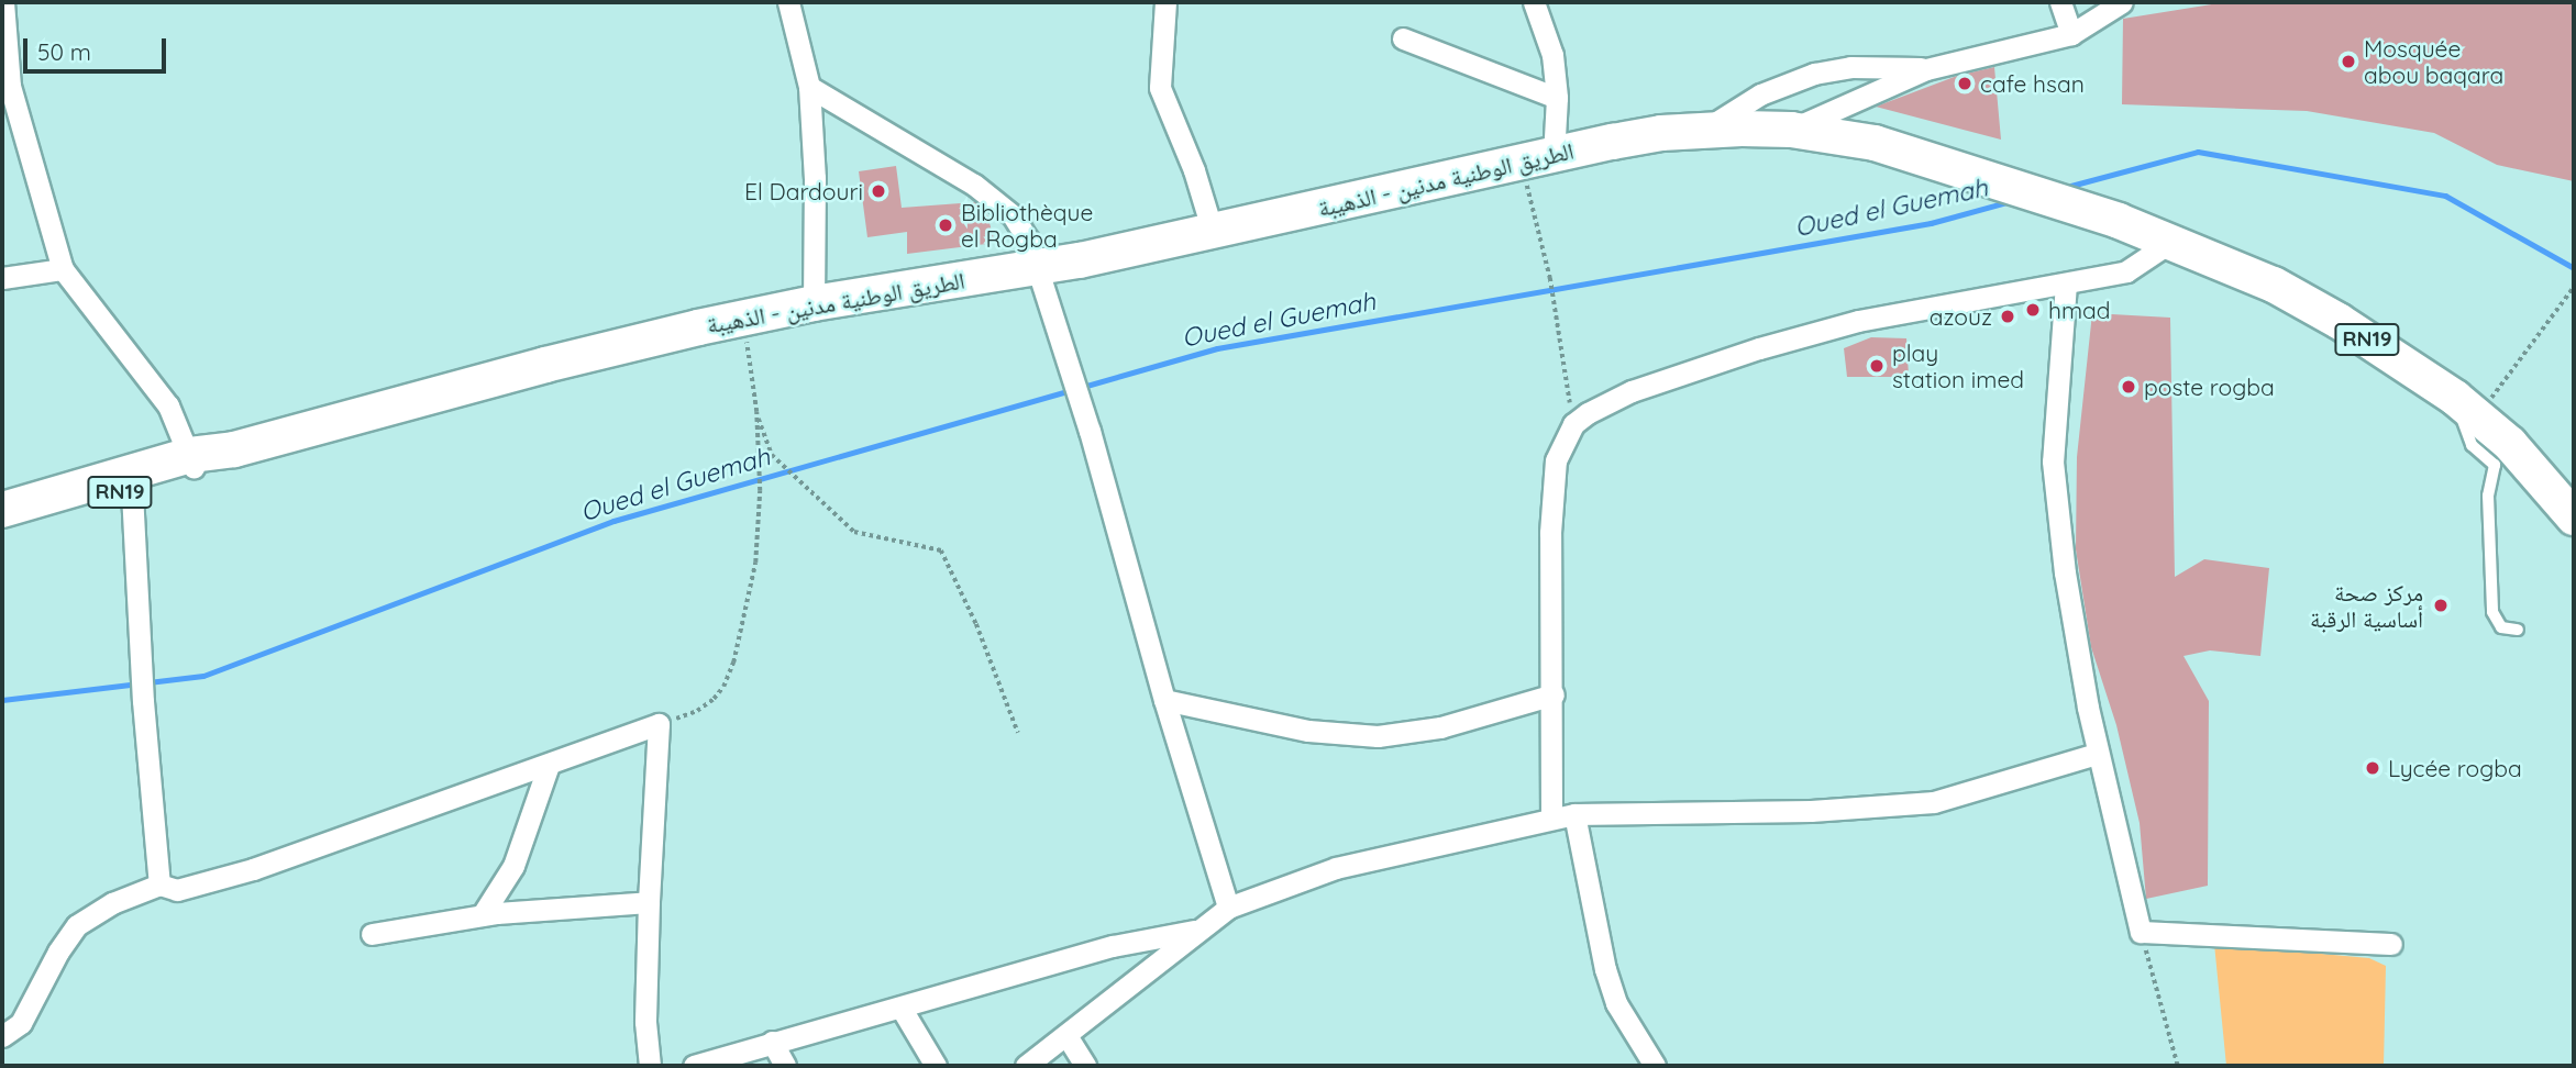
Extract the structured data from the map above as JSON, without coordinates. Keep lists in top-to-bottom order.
{
  "streets": {
    "main road": ["الطريق الوطنية مدنين - الذهيبة", "RN19"]
  },
  "water": ["Oued el Guemah"],
  "places": [
    "Mosquée abou baqara",
    "cafe hsan",
    "El Dardouri",
    "Bibliothèque el Rogba",
    "hmad",
    "azouz",
    "play station imed",
    "poste rogba",
    "مركز صحة أساسية الرقبة",
    "Lycée rogba"
  ],
  "scale_bar": "50 m"
}
